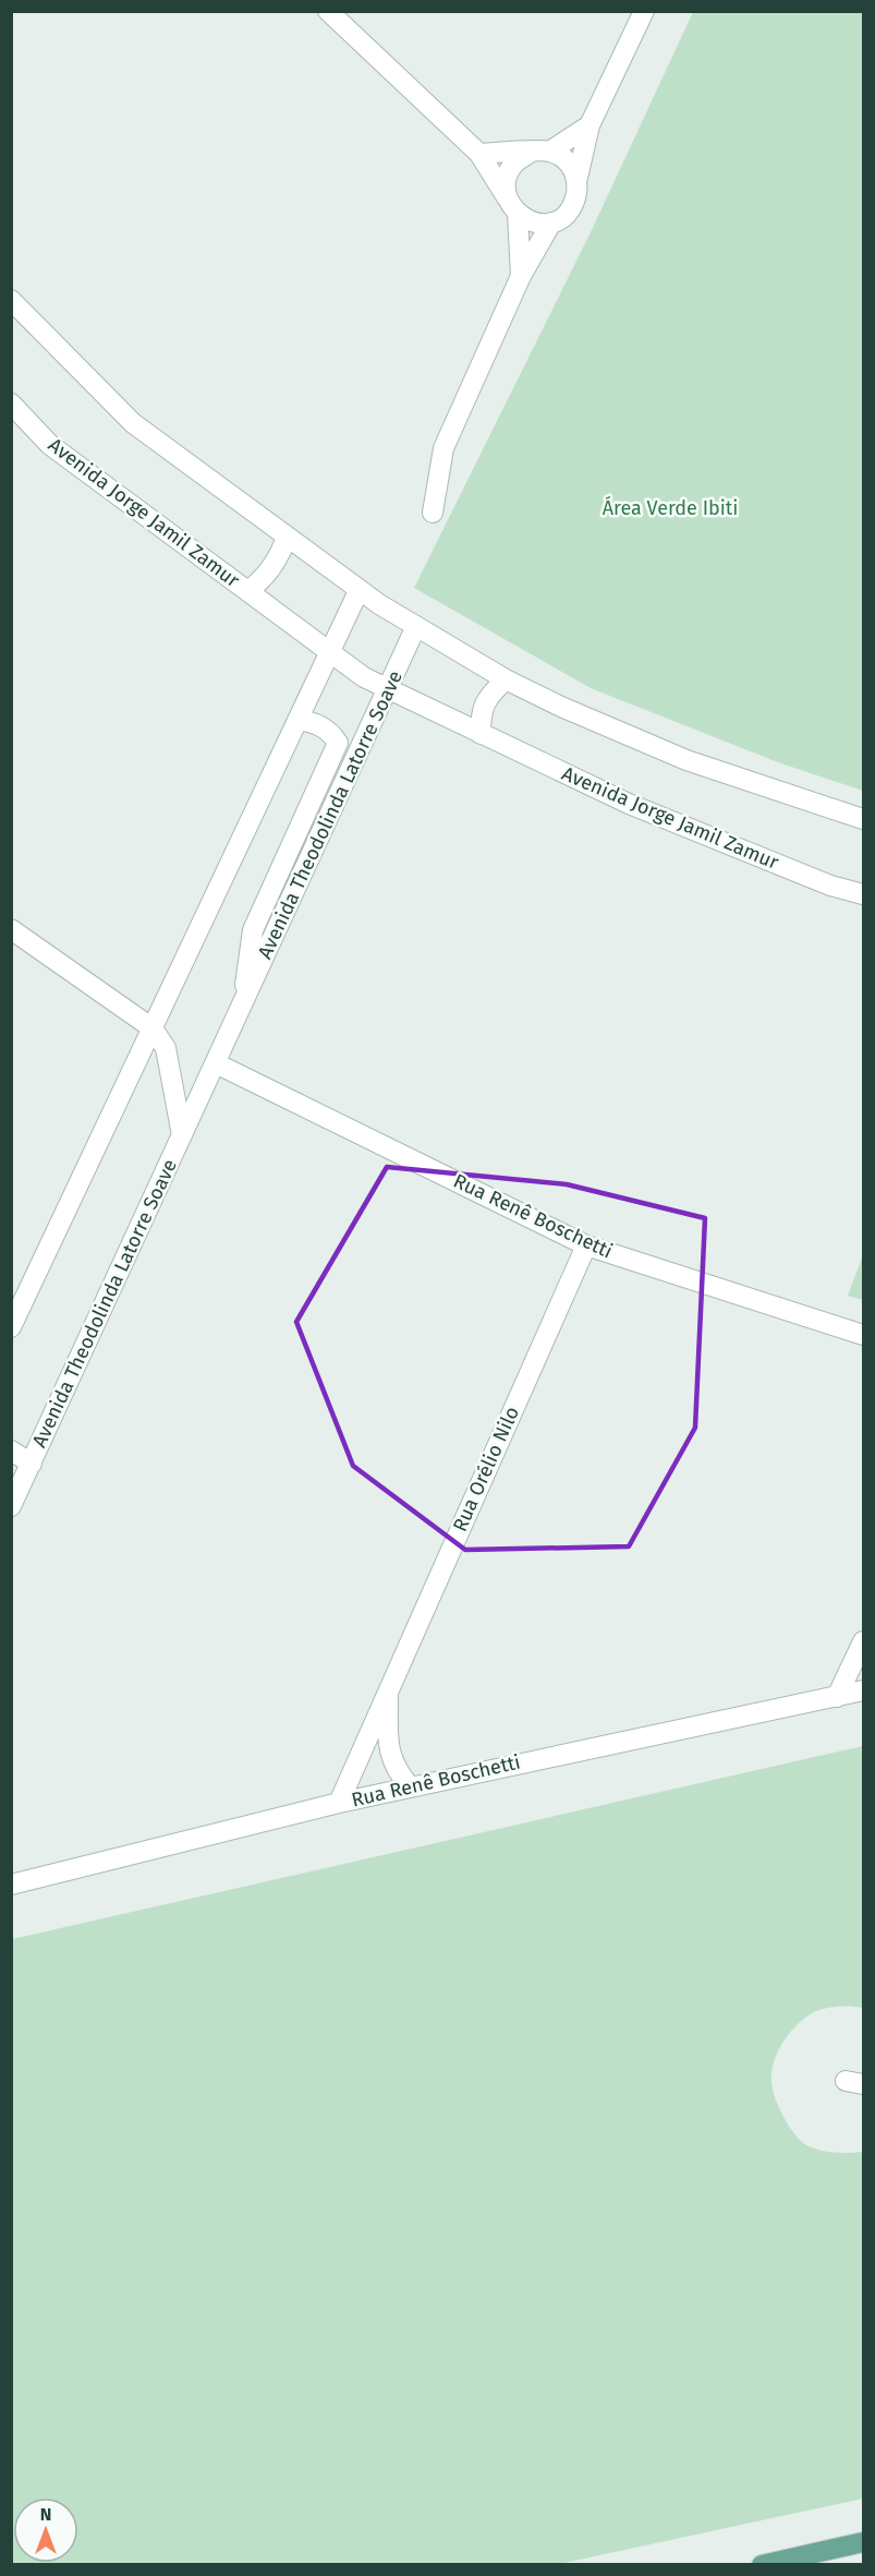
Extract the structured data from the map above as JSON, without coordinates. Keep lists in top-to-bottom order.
{
  "streets": {
    "street": [
      "Avenida Jorge Jamil Zamur",
      "Avenida Theodolinda Latorre Soave",
      "Rua Renê Boschetti",
      "Rua Orélio Nilo"
    ]
  },
  "crossings": [
    ["Avenida Jorge Jamil Zamur", "Avenida Theodolinda Latorre Soave"],
    ["Avenida Theodolinda Latorre Soave", "Rua Renê Boschetti"],
    ["Rua Renê Boschetti", "Rua Orélio Nilo"]
  ],
  "parks": ["Área Verde Ibiti"],
  "north": "top"
}
